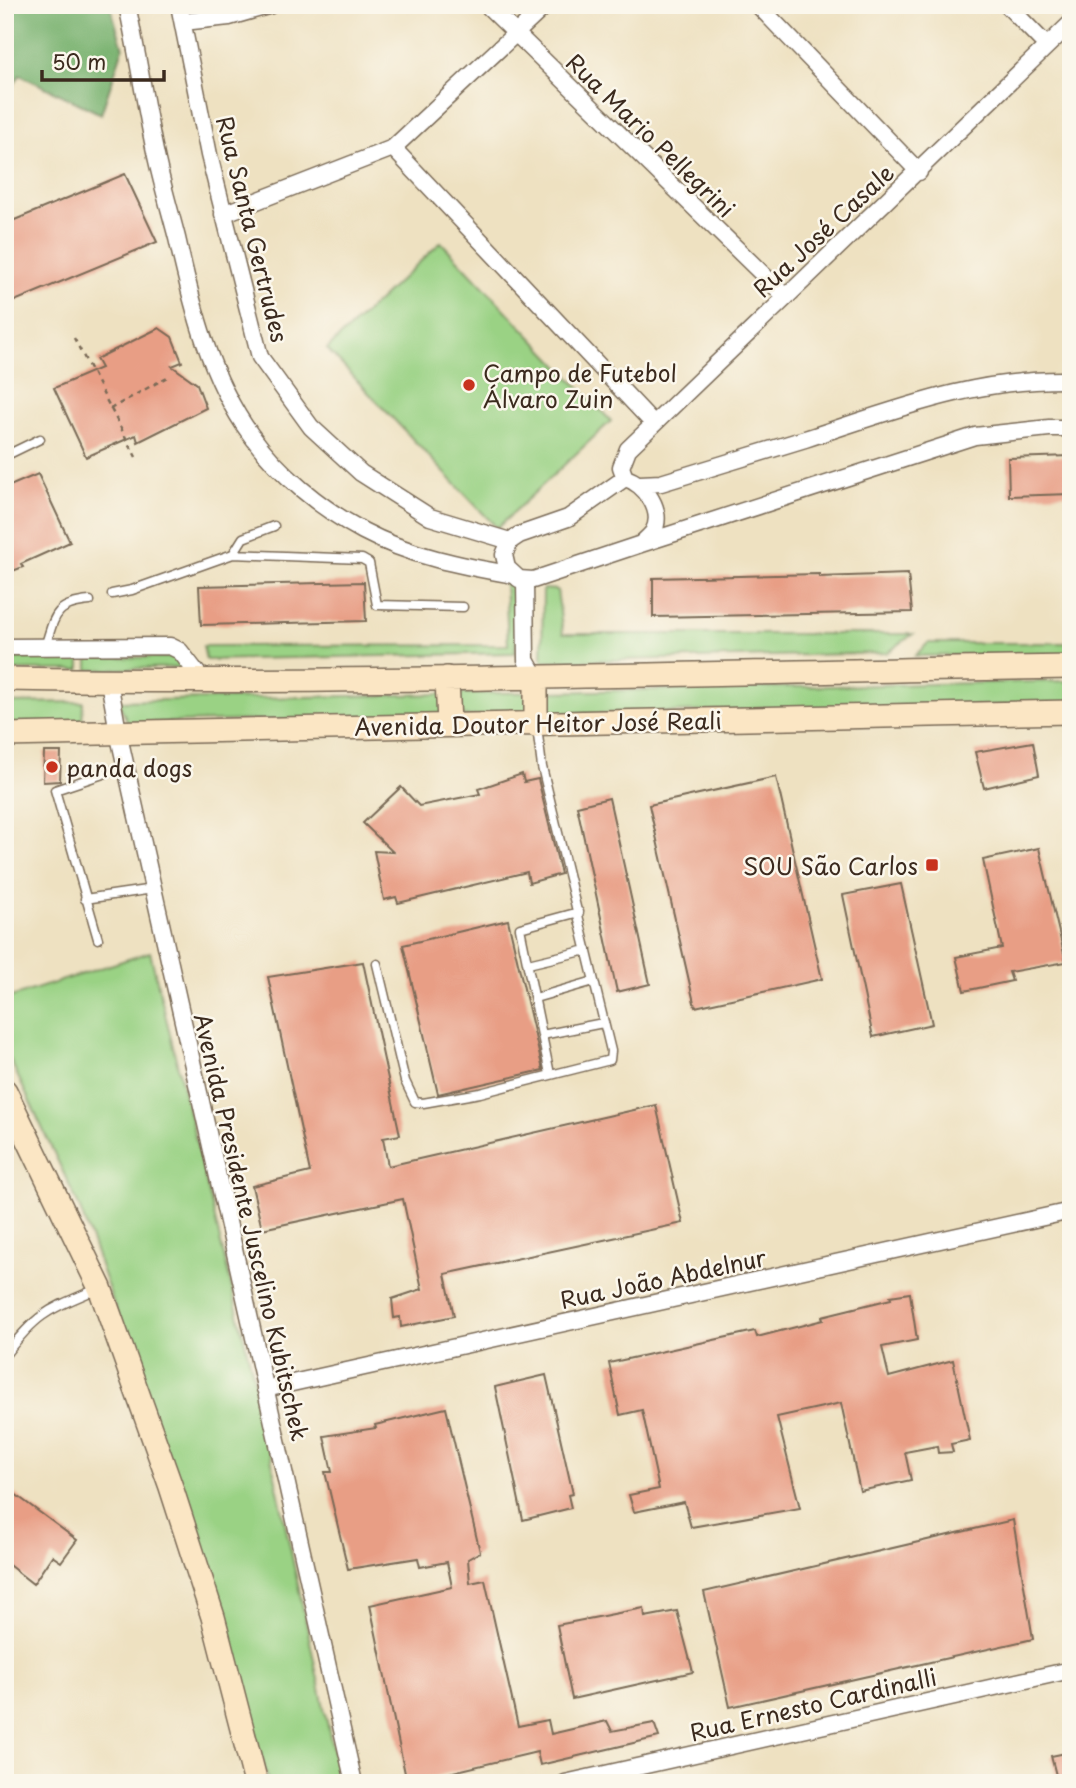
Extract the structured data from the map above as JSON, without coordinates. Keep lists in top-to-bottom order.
{
  "streets": {
    "main road": ["Avenida Doutor Heitor José Reali"],
    "street": [
      "Rua Mario Pellegrini",
      "Rua Santa Gertrudes",
      "Rua José Casale",
      "Avenida Presidente Juscelino Kubitschek",
      "Rua João Abdelnur",
      "Rua Ernesto Cardinalli"
    ]
  },
  "crossings": [
    ["Rua Mario Pellegrini", "Rua José Casale"],
    ["Avenida Doutor Heitor José Reali", "Avenida Presidente Juscelino Kubitschek"],
    ["Avenida Presidente Juscelino Kubitschek", "Rua João Abdelnur"]
  ],
  "places": {
    "other": ["Campo de Futebol Álvaro Zuin", "panda dogs"],
    "transit": ["SOU São Carlos"]
  },
  "scale_bar": "50 m"
}
